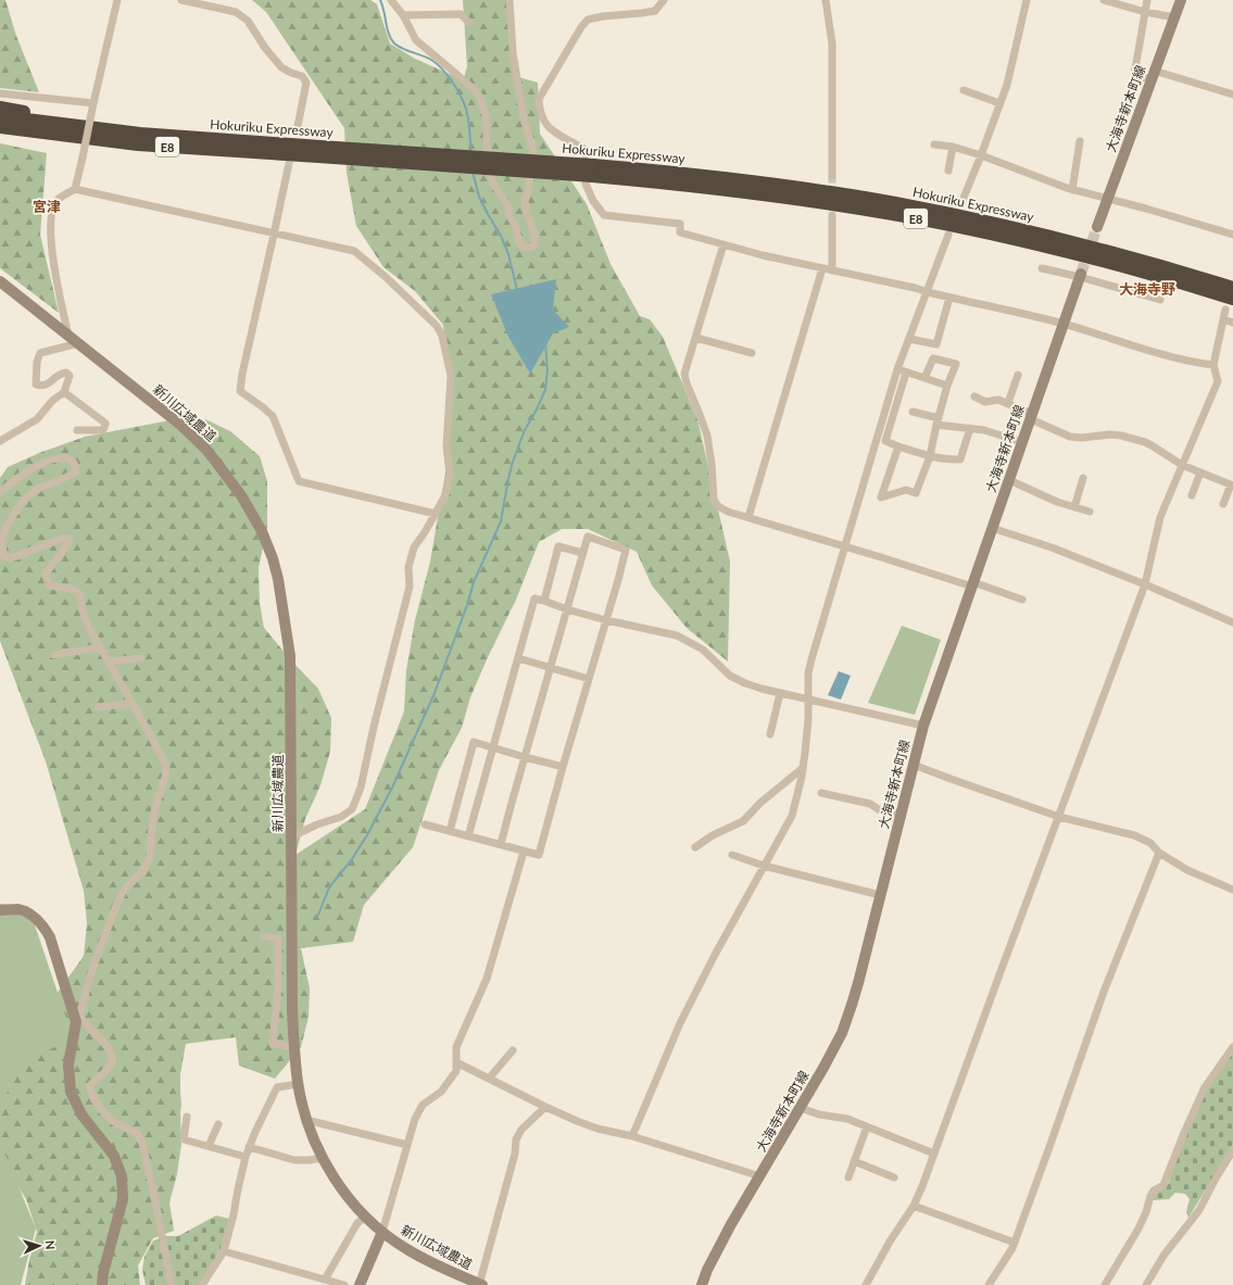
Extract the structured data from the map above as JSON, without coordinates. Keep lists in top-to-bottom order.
{
  "streets": {
    "highway": ["Hokuriku Expressway", "E8"],
    "street": ["大海寺新本町線", "新川広域農道"]
  },
  "districts": ["宮津", "大海寺野"],
  "north": "right"
}
